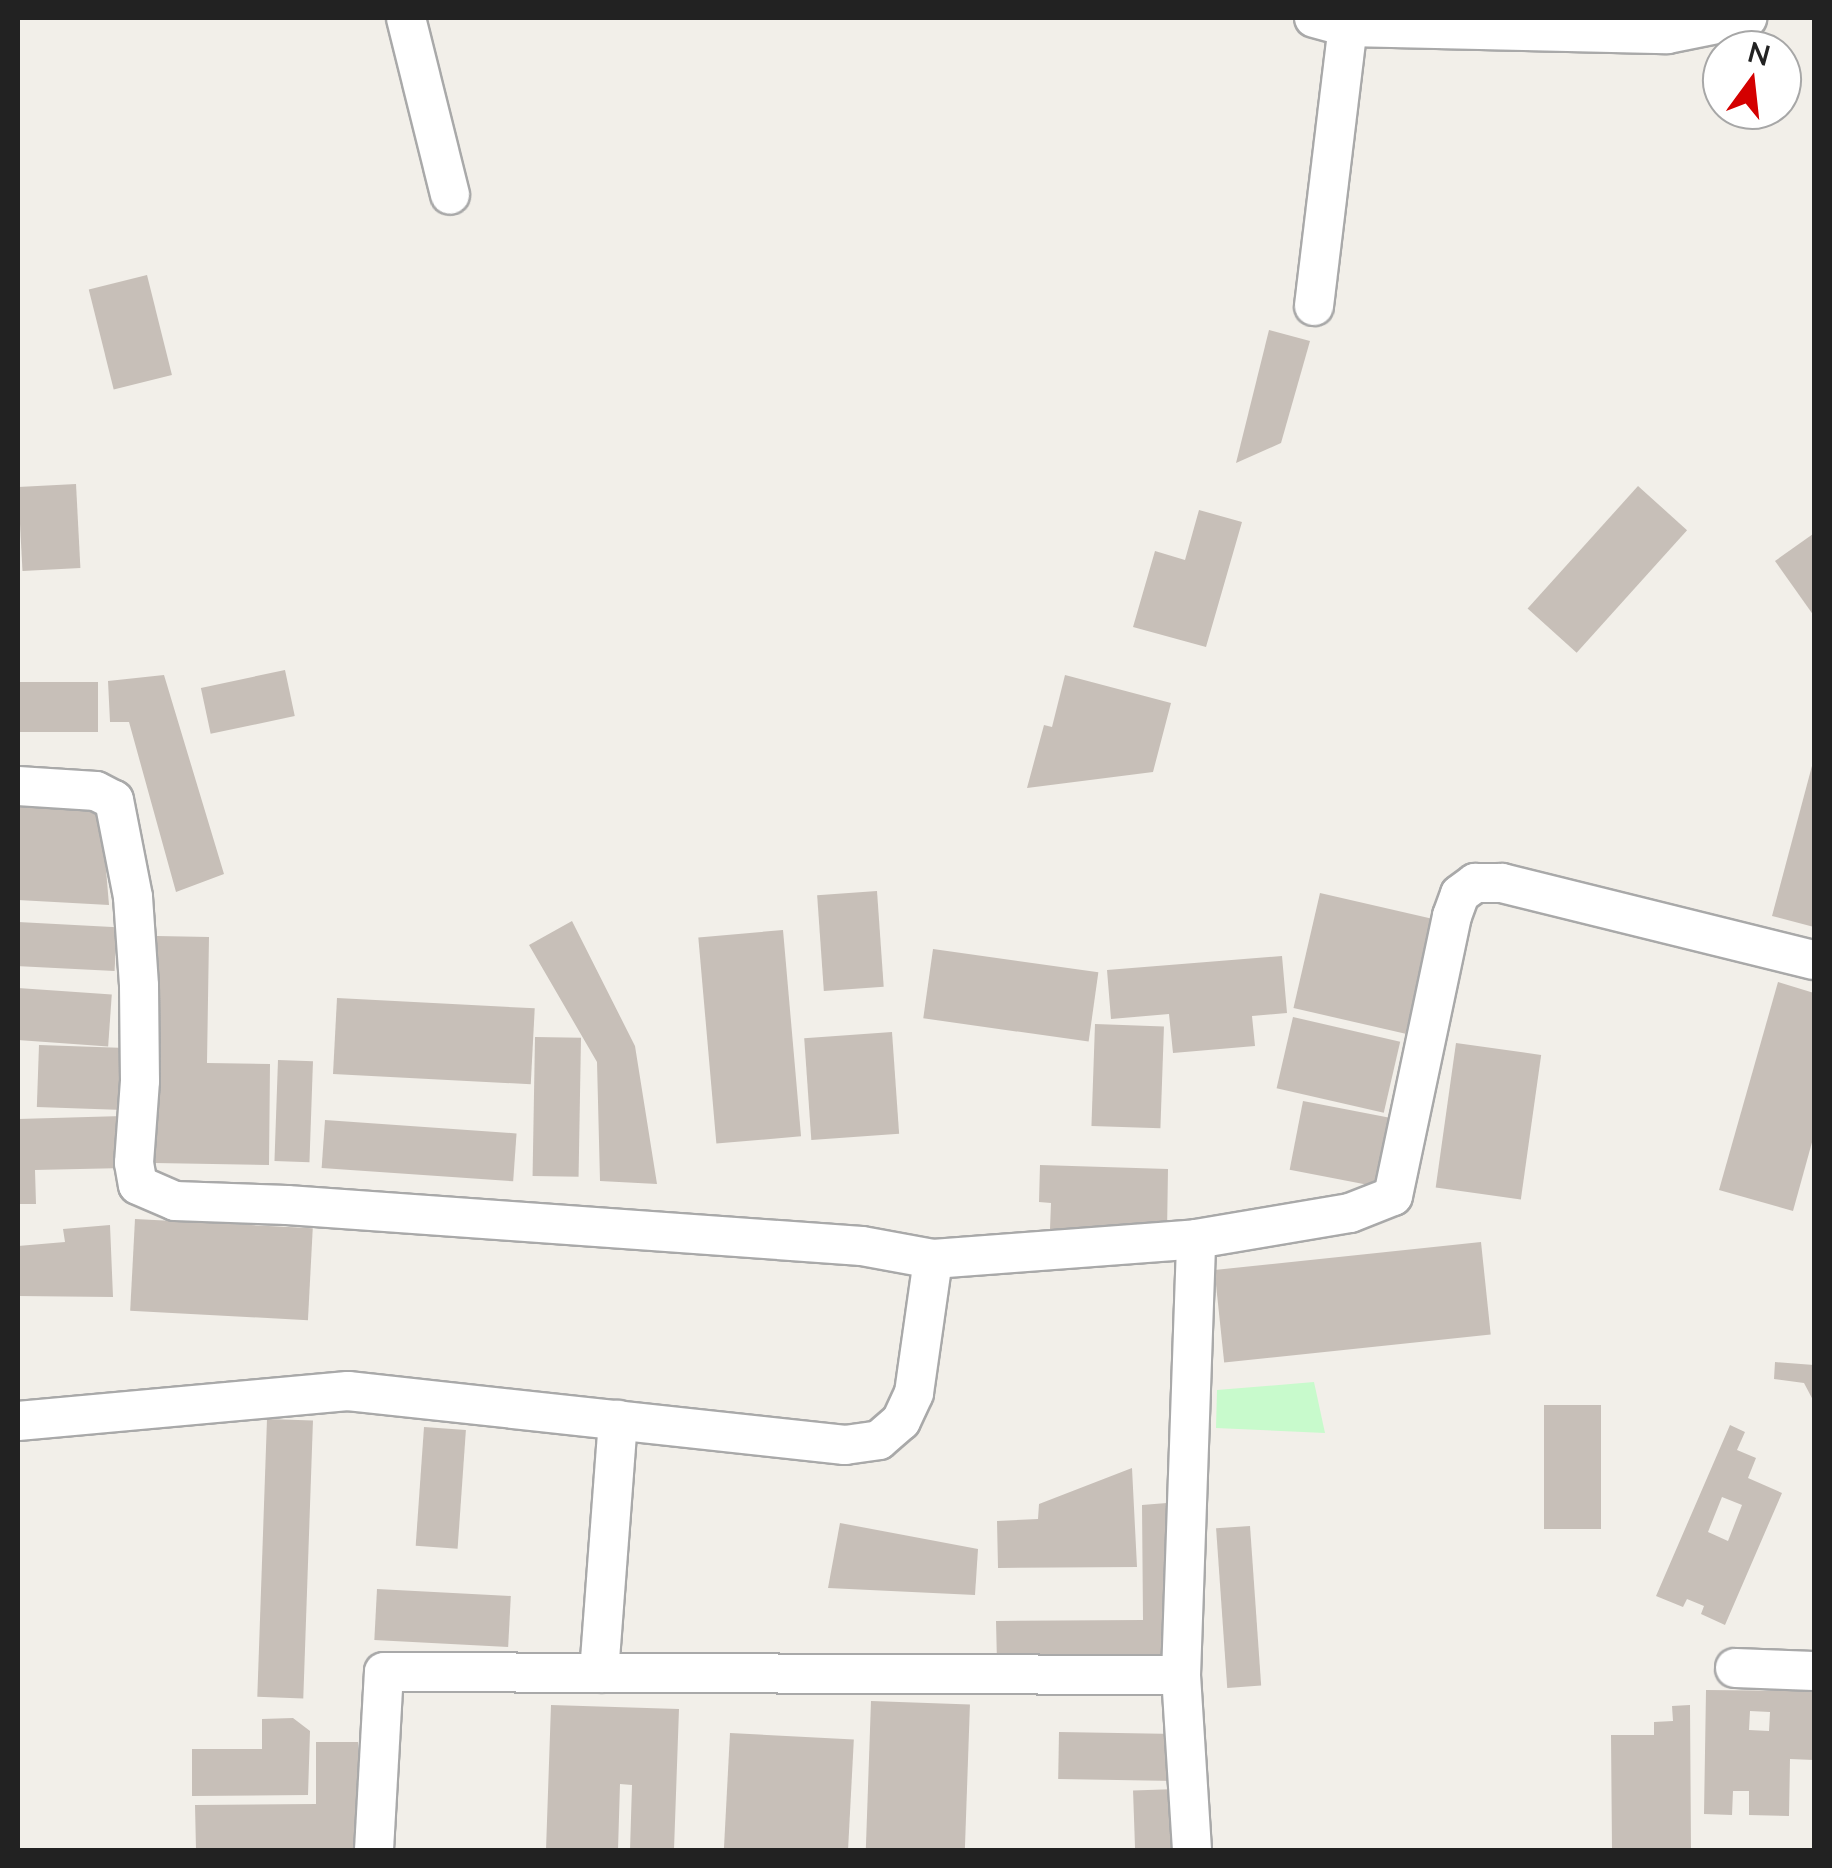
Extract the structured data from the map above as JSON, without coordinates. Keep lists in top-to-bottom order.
{
  "north": "top"
}
